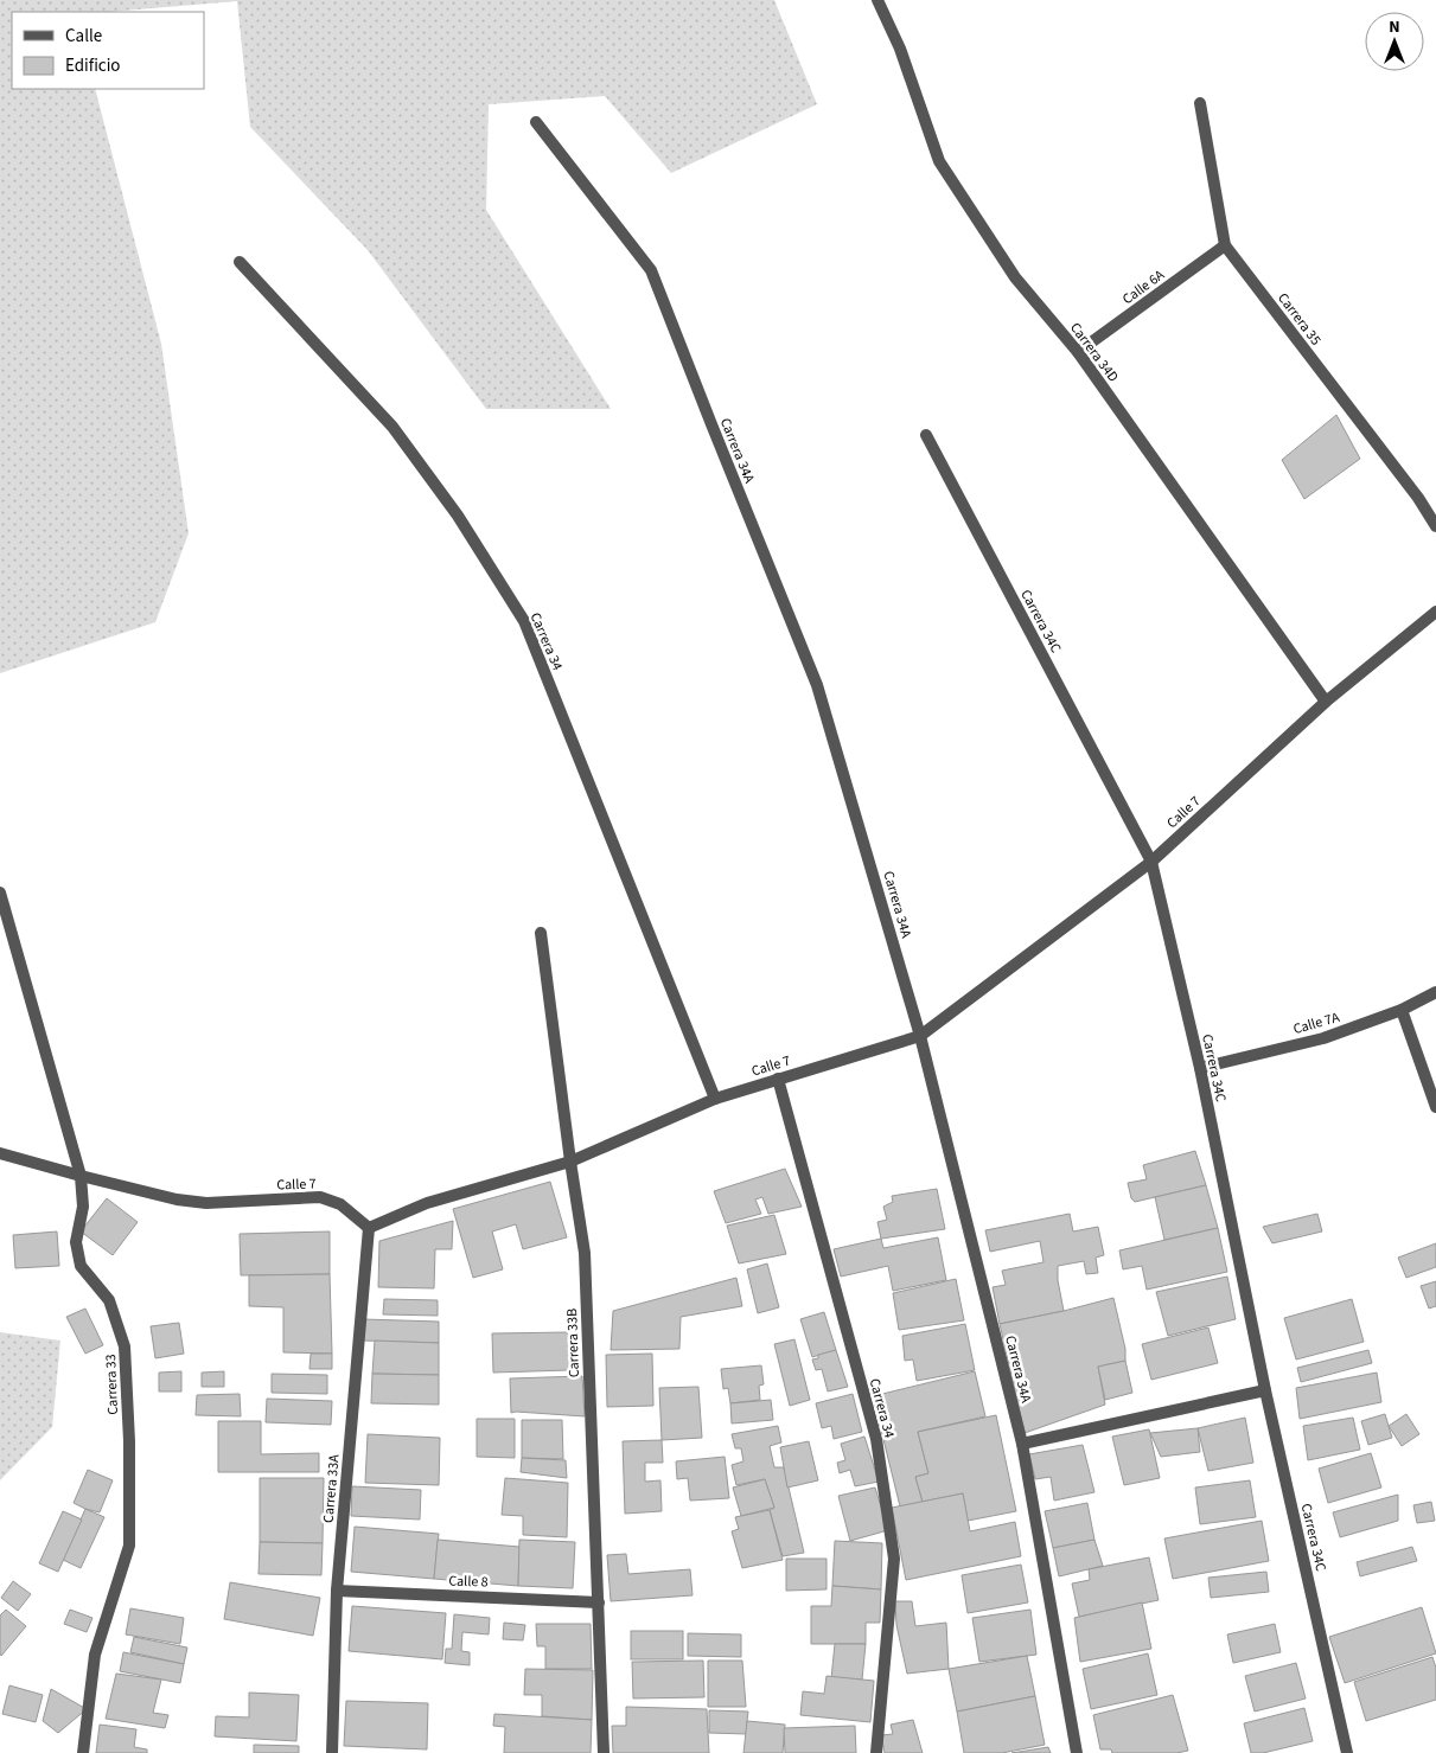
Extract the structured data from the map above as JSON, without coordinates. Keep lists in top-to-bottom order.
{
  "streets": {
    "street": [
      "Calle 6A",
      "Carrera 35",
      "Carrera 34D",
      "Carrera 34A",
      "Carrera 34C",
      "Carrera 34",
      "Calle 7",
      "Calle 7A",
      "Carrera 33B",
      "Carrera 33",
      "Carrera 33A",
      "Calle 8"
    ]
  },
  "crossings": [
    ["Calle 6A", "Carrera 35"],
    ["Calle 6A", "Carrera 34D"],
    ["Carrera 34D", "Calle 7"],
    ["Carrera 34A", "Calle 7"],
    ["Carrera 34C", "Calle 7"],
    ["Carrera 34C", "Calle 7A"],
    ["Carrera 34", "Calle 7"],
    ["Calle 7", "Carrera 33B"],
    ["Calle 7", "Carrera 33"],
    ["Calle 7", "Carrera 33A"],
    ["Carrera 33B", "Calle 8"],
    ["Carrera 33A", "Calle 8"]
  ],
  "legend": ["Calle", "Edificio"],
  "north": "top"
}
